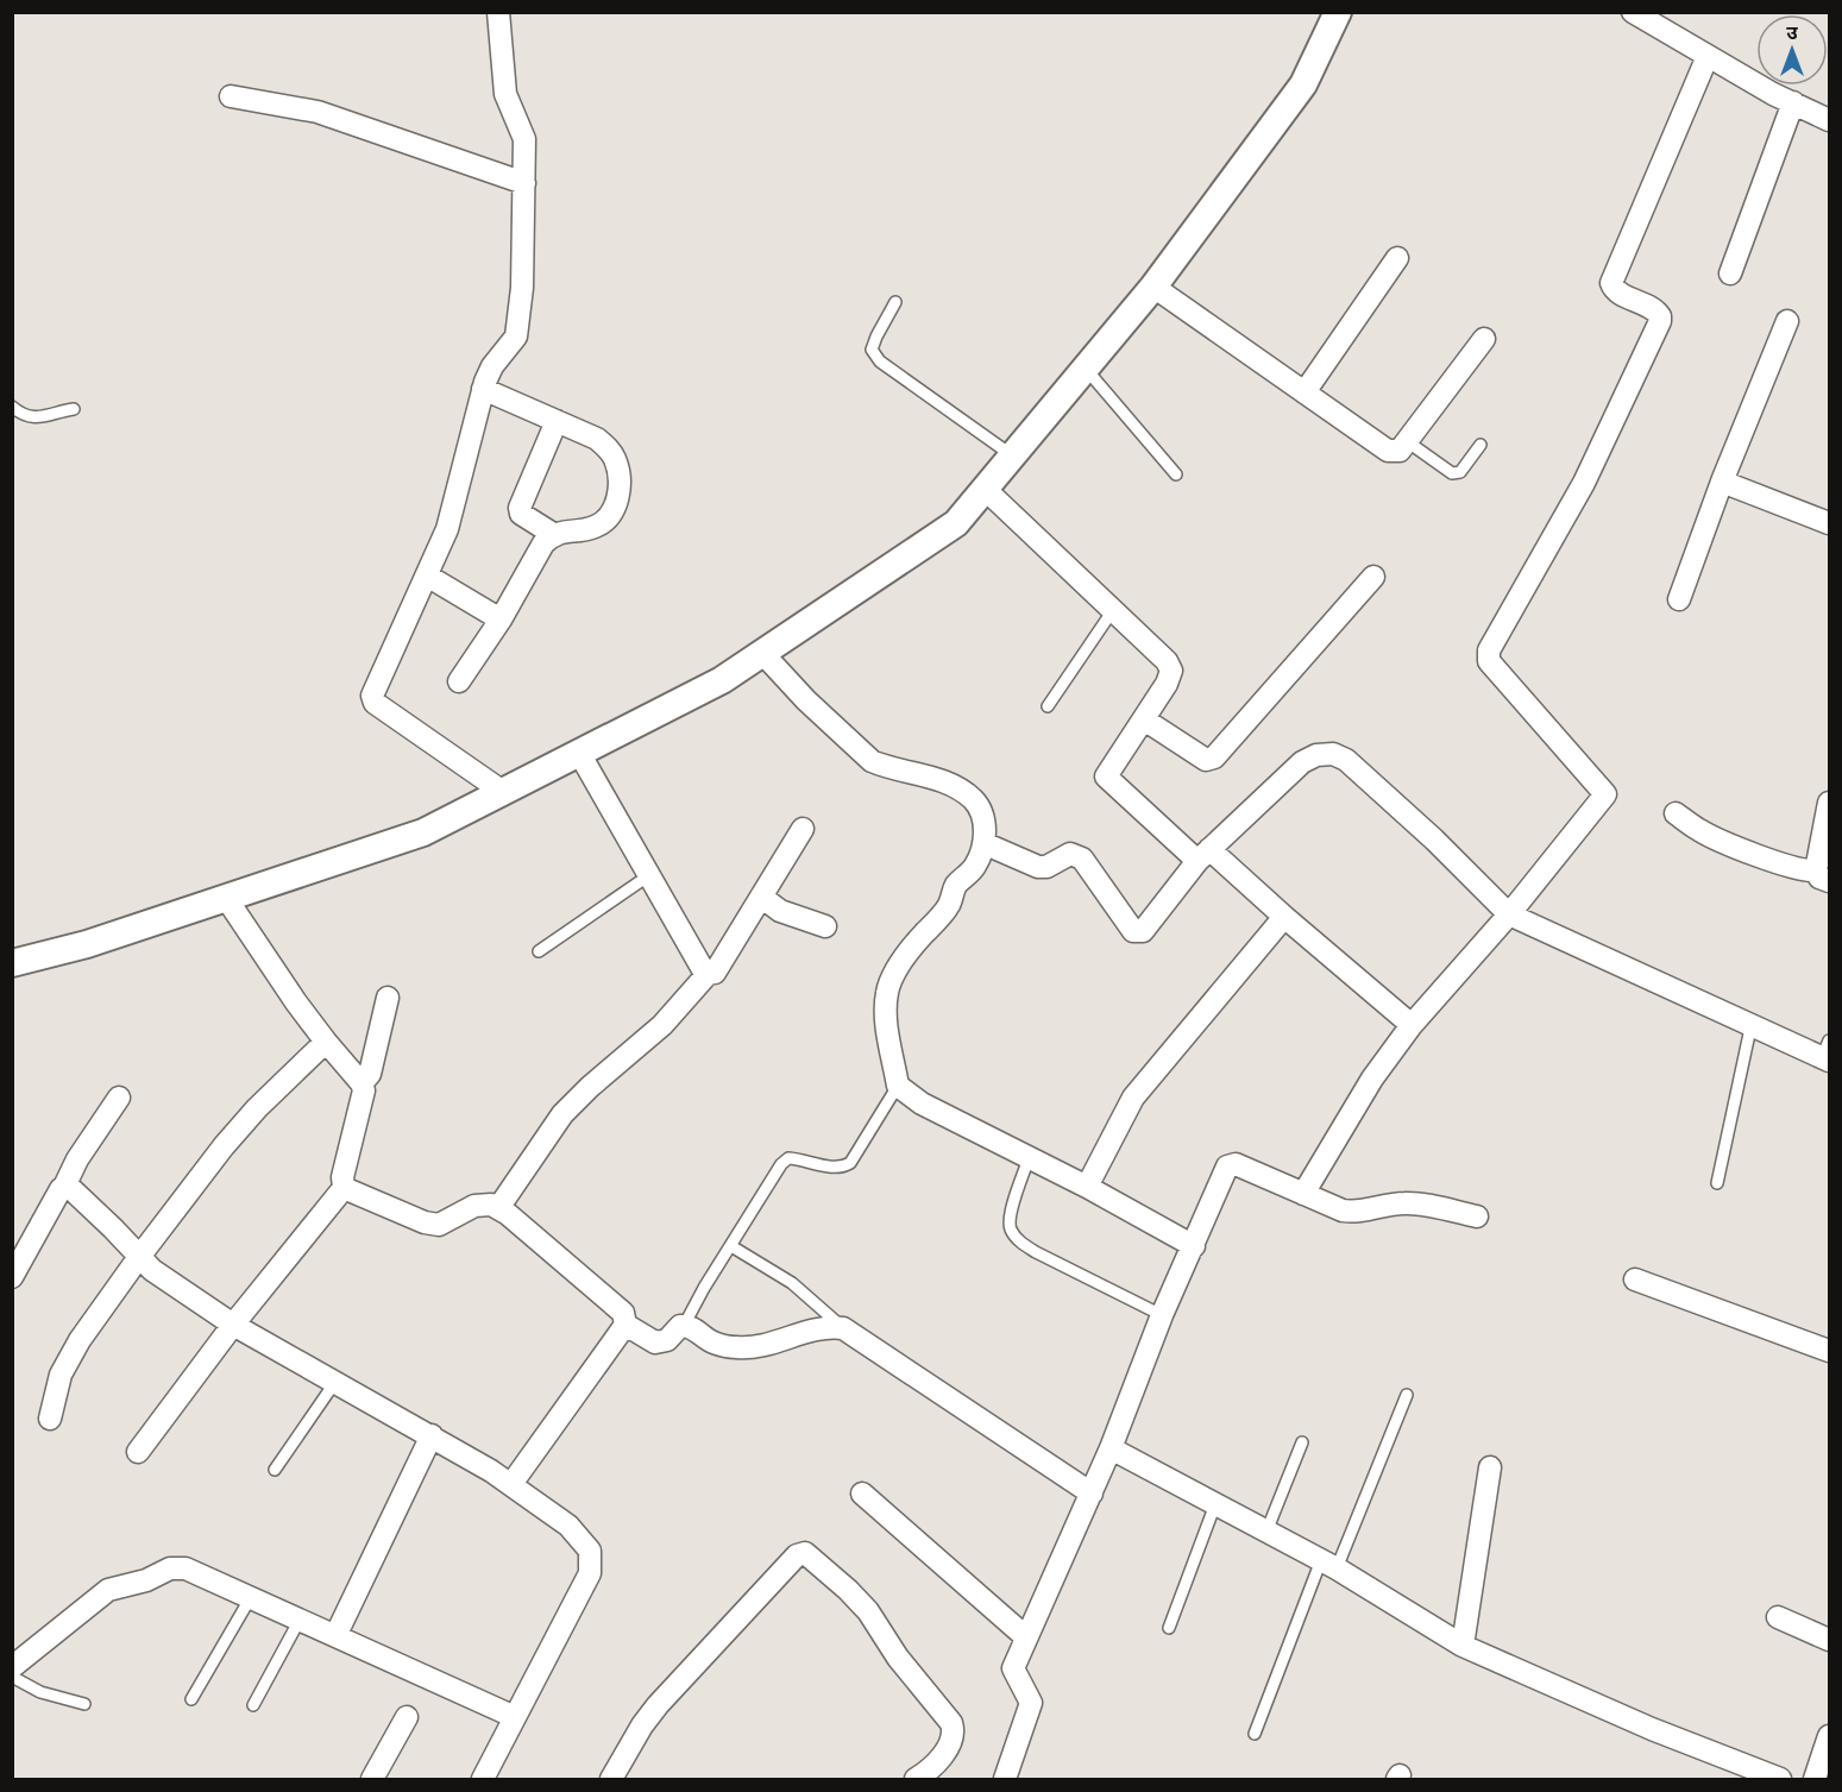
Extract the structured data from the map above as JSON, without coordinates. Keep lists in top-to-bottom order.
{
  "north": "top"
}
